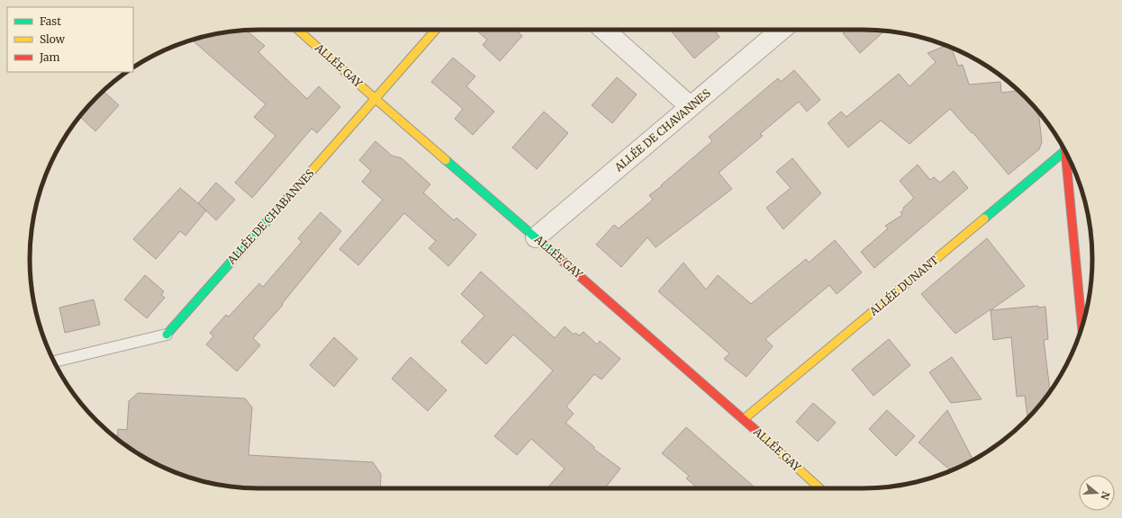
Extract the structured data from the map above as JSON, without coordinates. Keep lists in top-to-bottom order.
{
  "streets": {
    "street": [
      "ALLÉE GAY",
      "ALLÉE DE CHAVANNES",
      "ALLÉE DE CHABANNES",
      "ALLÉE DUNANT"
    ]
  },
  "crossings": [
    ["ALLÉE GAY", "ALLÉE DE CHAVANNES"],
    ["ALLÉE GAY", "ALLÉE DE CHABANNES"],
    ["ALLÉE GAY", "ALLÉE DUNANT"]
  ],
  "legend": ["Fast", "Slow", "Jam"],
  "north": "right"
}
